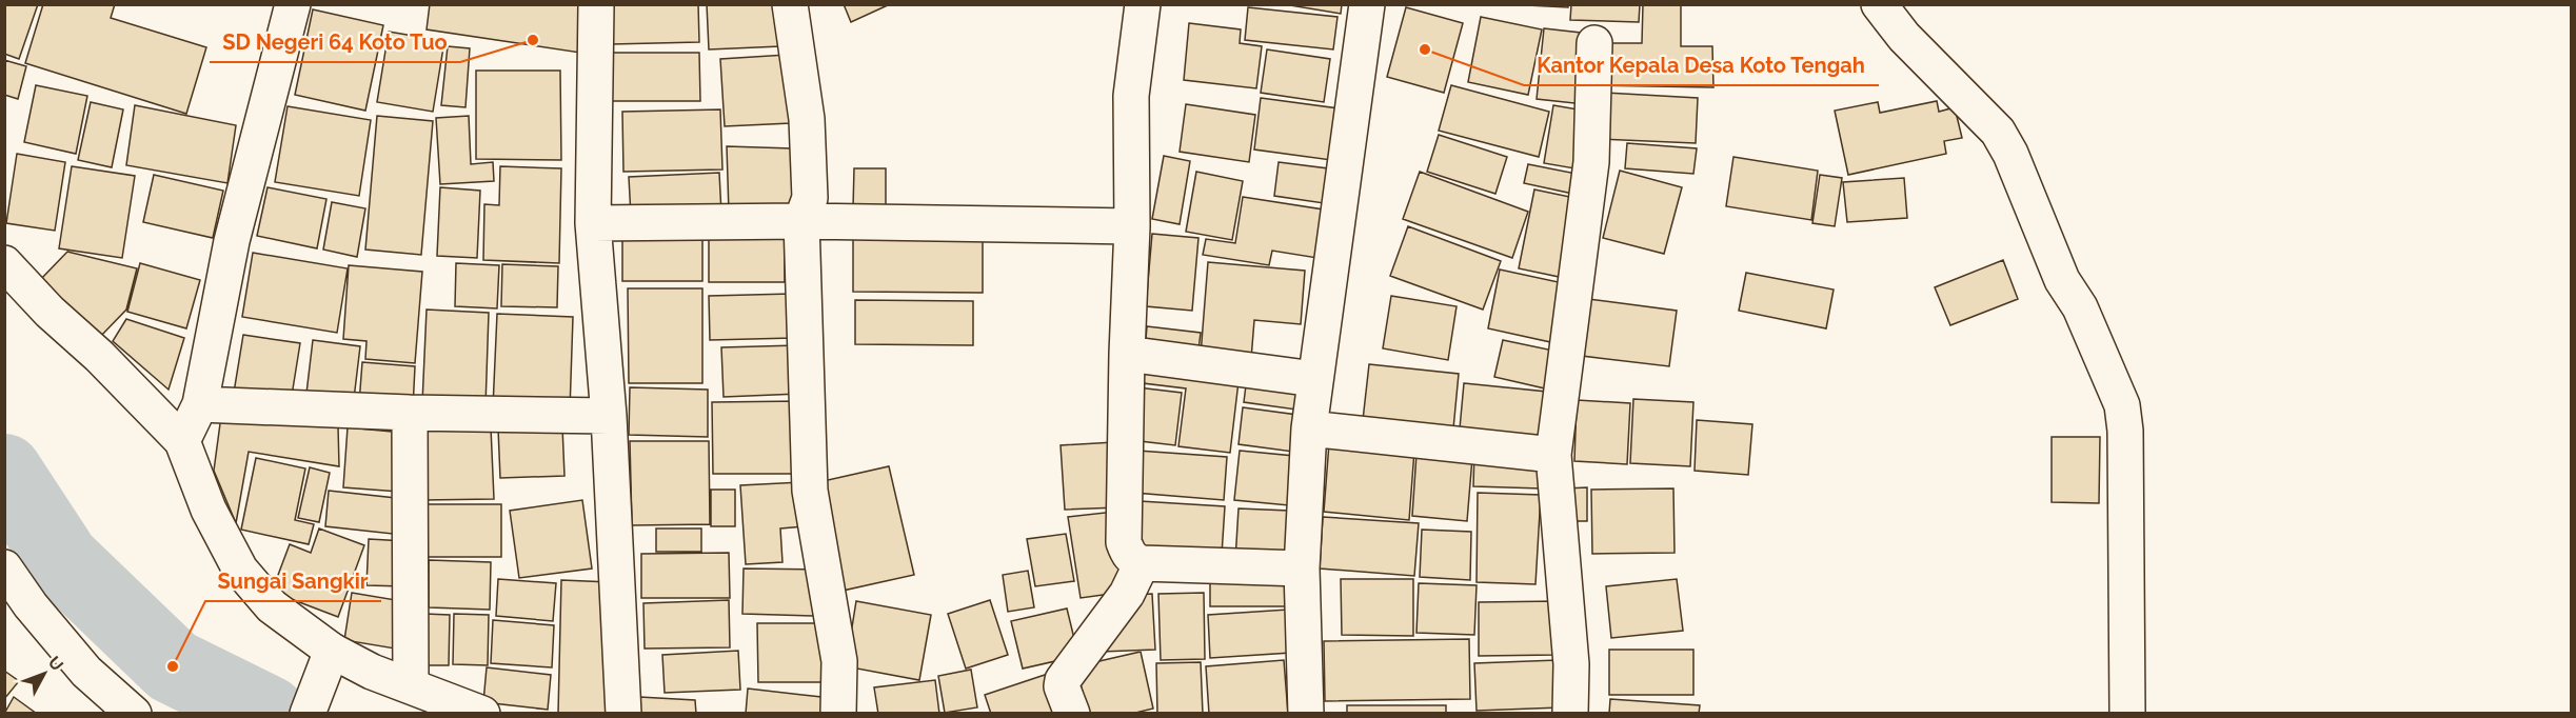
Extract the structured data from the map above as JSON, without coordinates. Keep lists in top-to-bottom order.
{
  "places": ["SD Negeri 64 Koto Tuo", "Kantor Kepala Desa Koto Tengah", "Sungai Sangkir"],
  "north": "top right"
}
